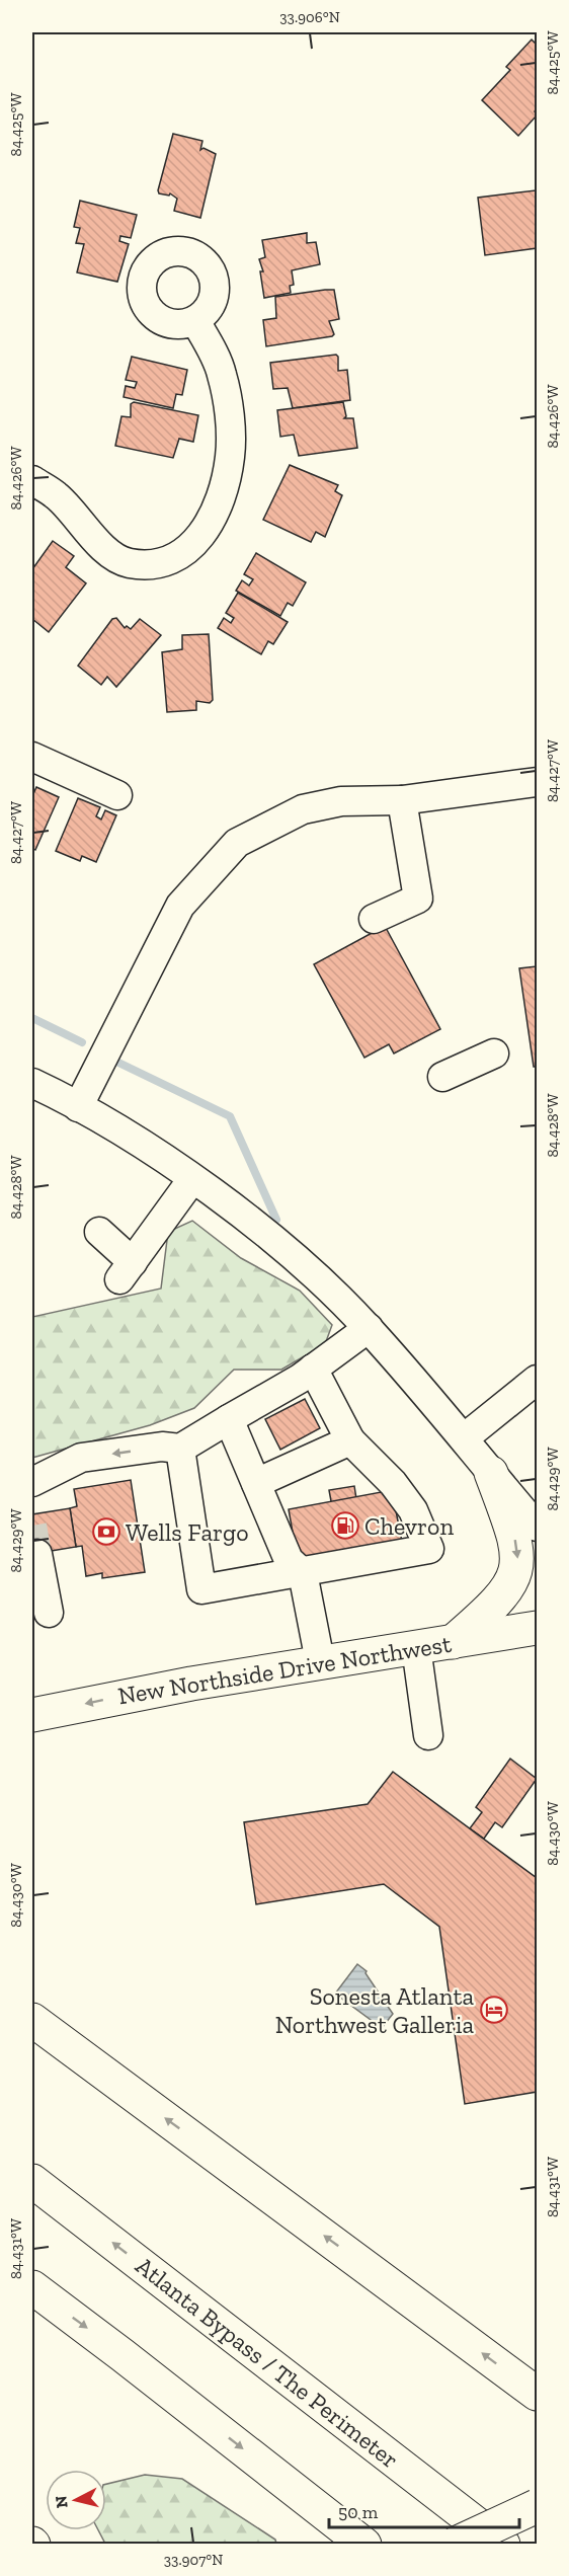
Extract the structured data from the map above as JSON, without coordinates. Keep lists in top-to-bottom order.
{
  "streets": {
    "main road": ["New Northside Drive Northwest", "Atlanta Bypass / The Perimeter"]
  },
  "one_way": ["New Northside Drive Northwest"],
  "places": {
    "fuel station": ["Chevron"],
    "bank": ["Wells Fargo"],
    "hotel": ["Sonesta Atlanta Northwest Galleria"]
  },
  "scale_bar": "50 m",
  "north": "left",
  "coordinates": [
    "33.906°N",
    "84.425°W",
    "84.426°W",
    "84.427°W",
    "84.428°W",
    "84.429°W",
    "84.430°W",
    "84.431°W",
    "33.907°N"
  ]
}
